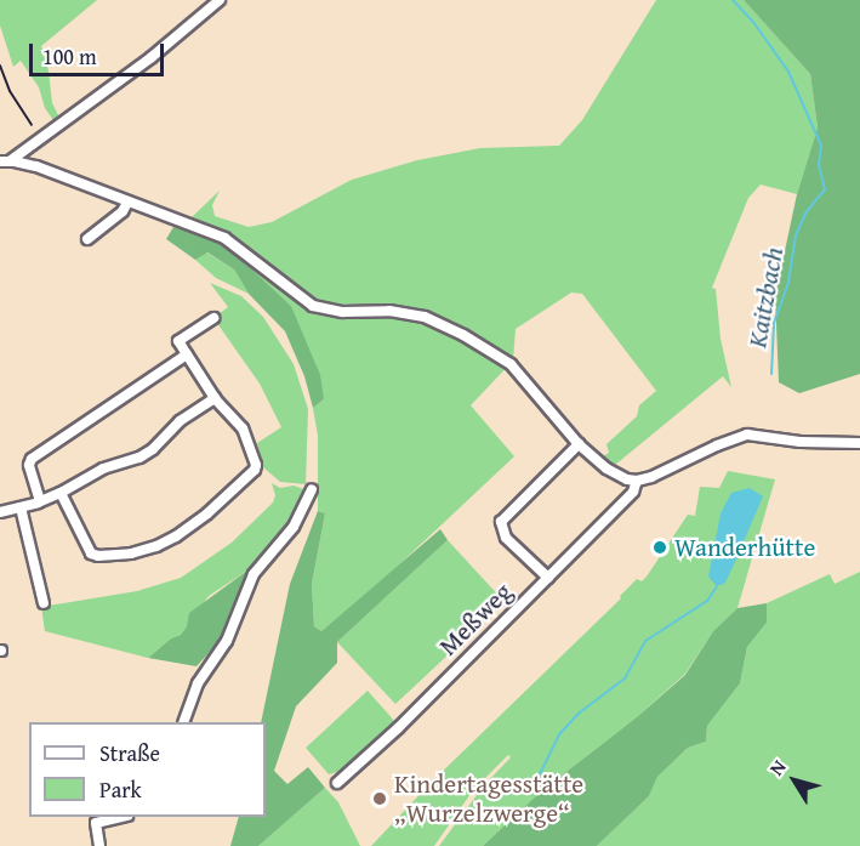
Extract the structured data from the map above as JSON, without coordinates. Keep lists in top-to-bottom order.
{
  "streets": {
    "street": ["Meßweg"]
  },
  "water": ["Kaitzbach"],
  "places": ["Wanderhütte", "Kindertagesstätte „Wurzelzwerge“"],
  "legend": ["Straße", "Park"],
  "scale_bar": "100 m",
  "north": "top left"
}
